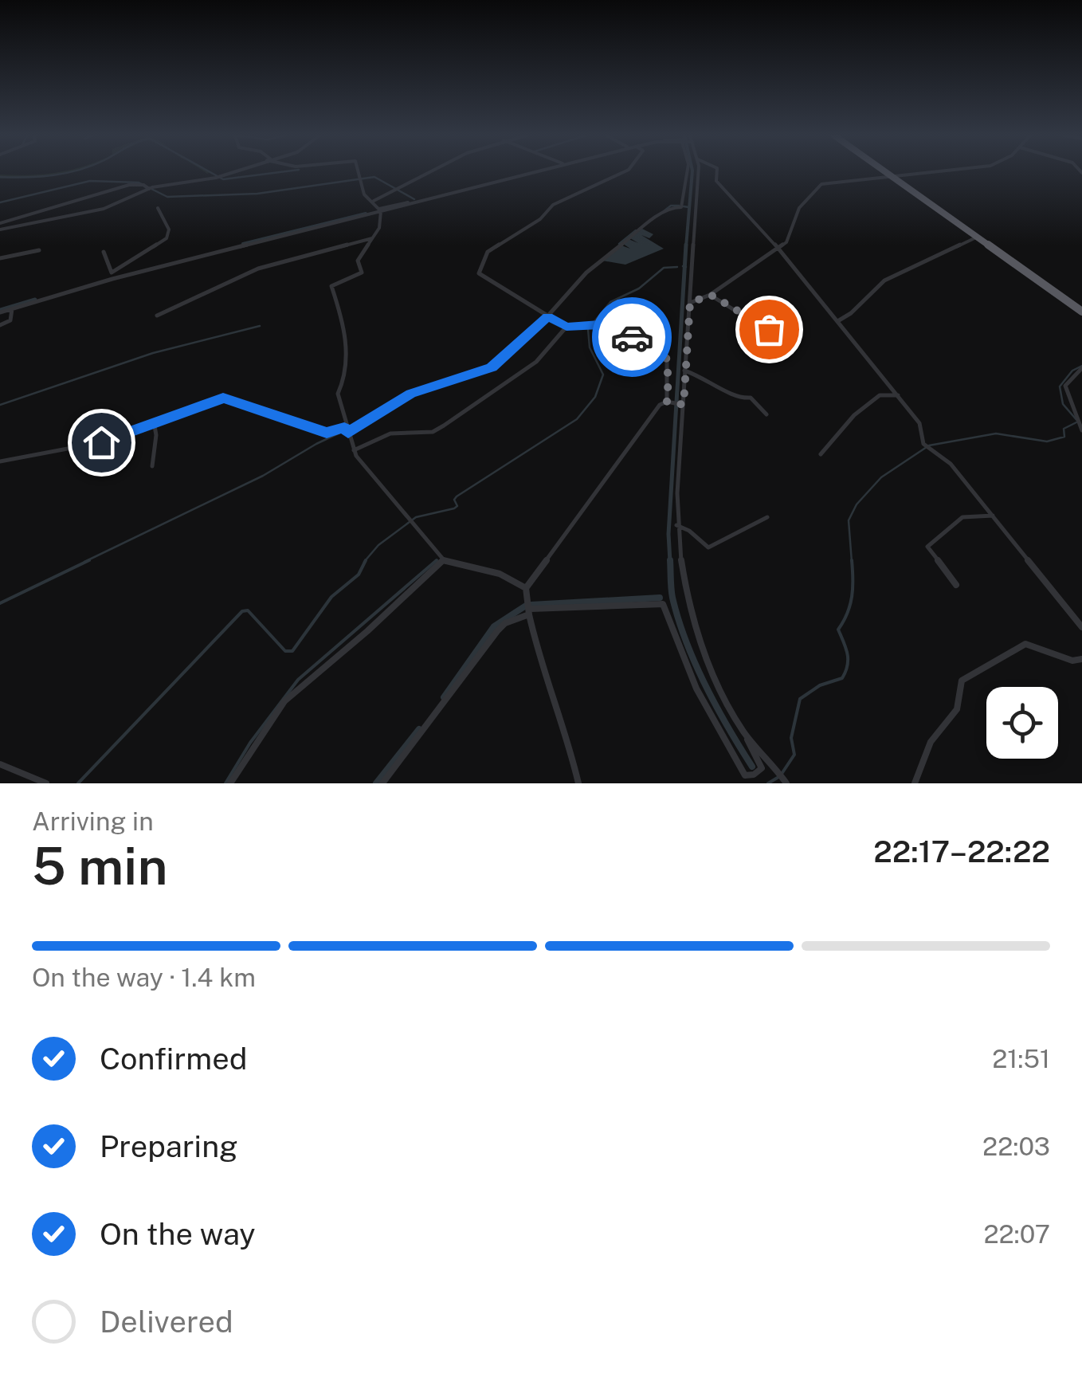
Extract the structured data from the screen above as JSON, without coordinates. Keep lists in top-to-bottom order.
{
  "page": {
    "heading": ["5 min", "Arriving in", "22:17–22:22"],
    "bar": "On the way · 1.4 km",
    "list": [
      ["Confirmed", "21:51"],
      ["Preparing", "22:03"],
      ["On the way", "22:07"],
      "Delivered"
    ]
  }
}
